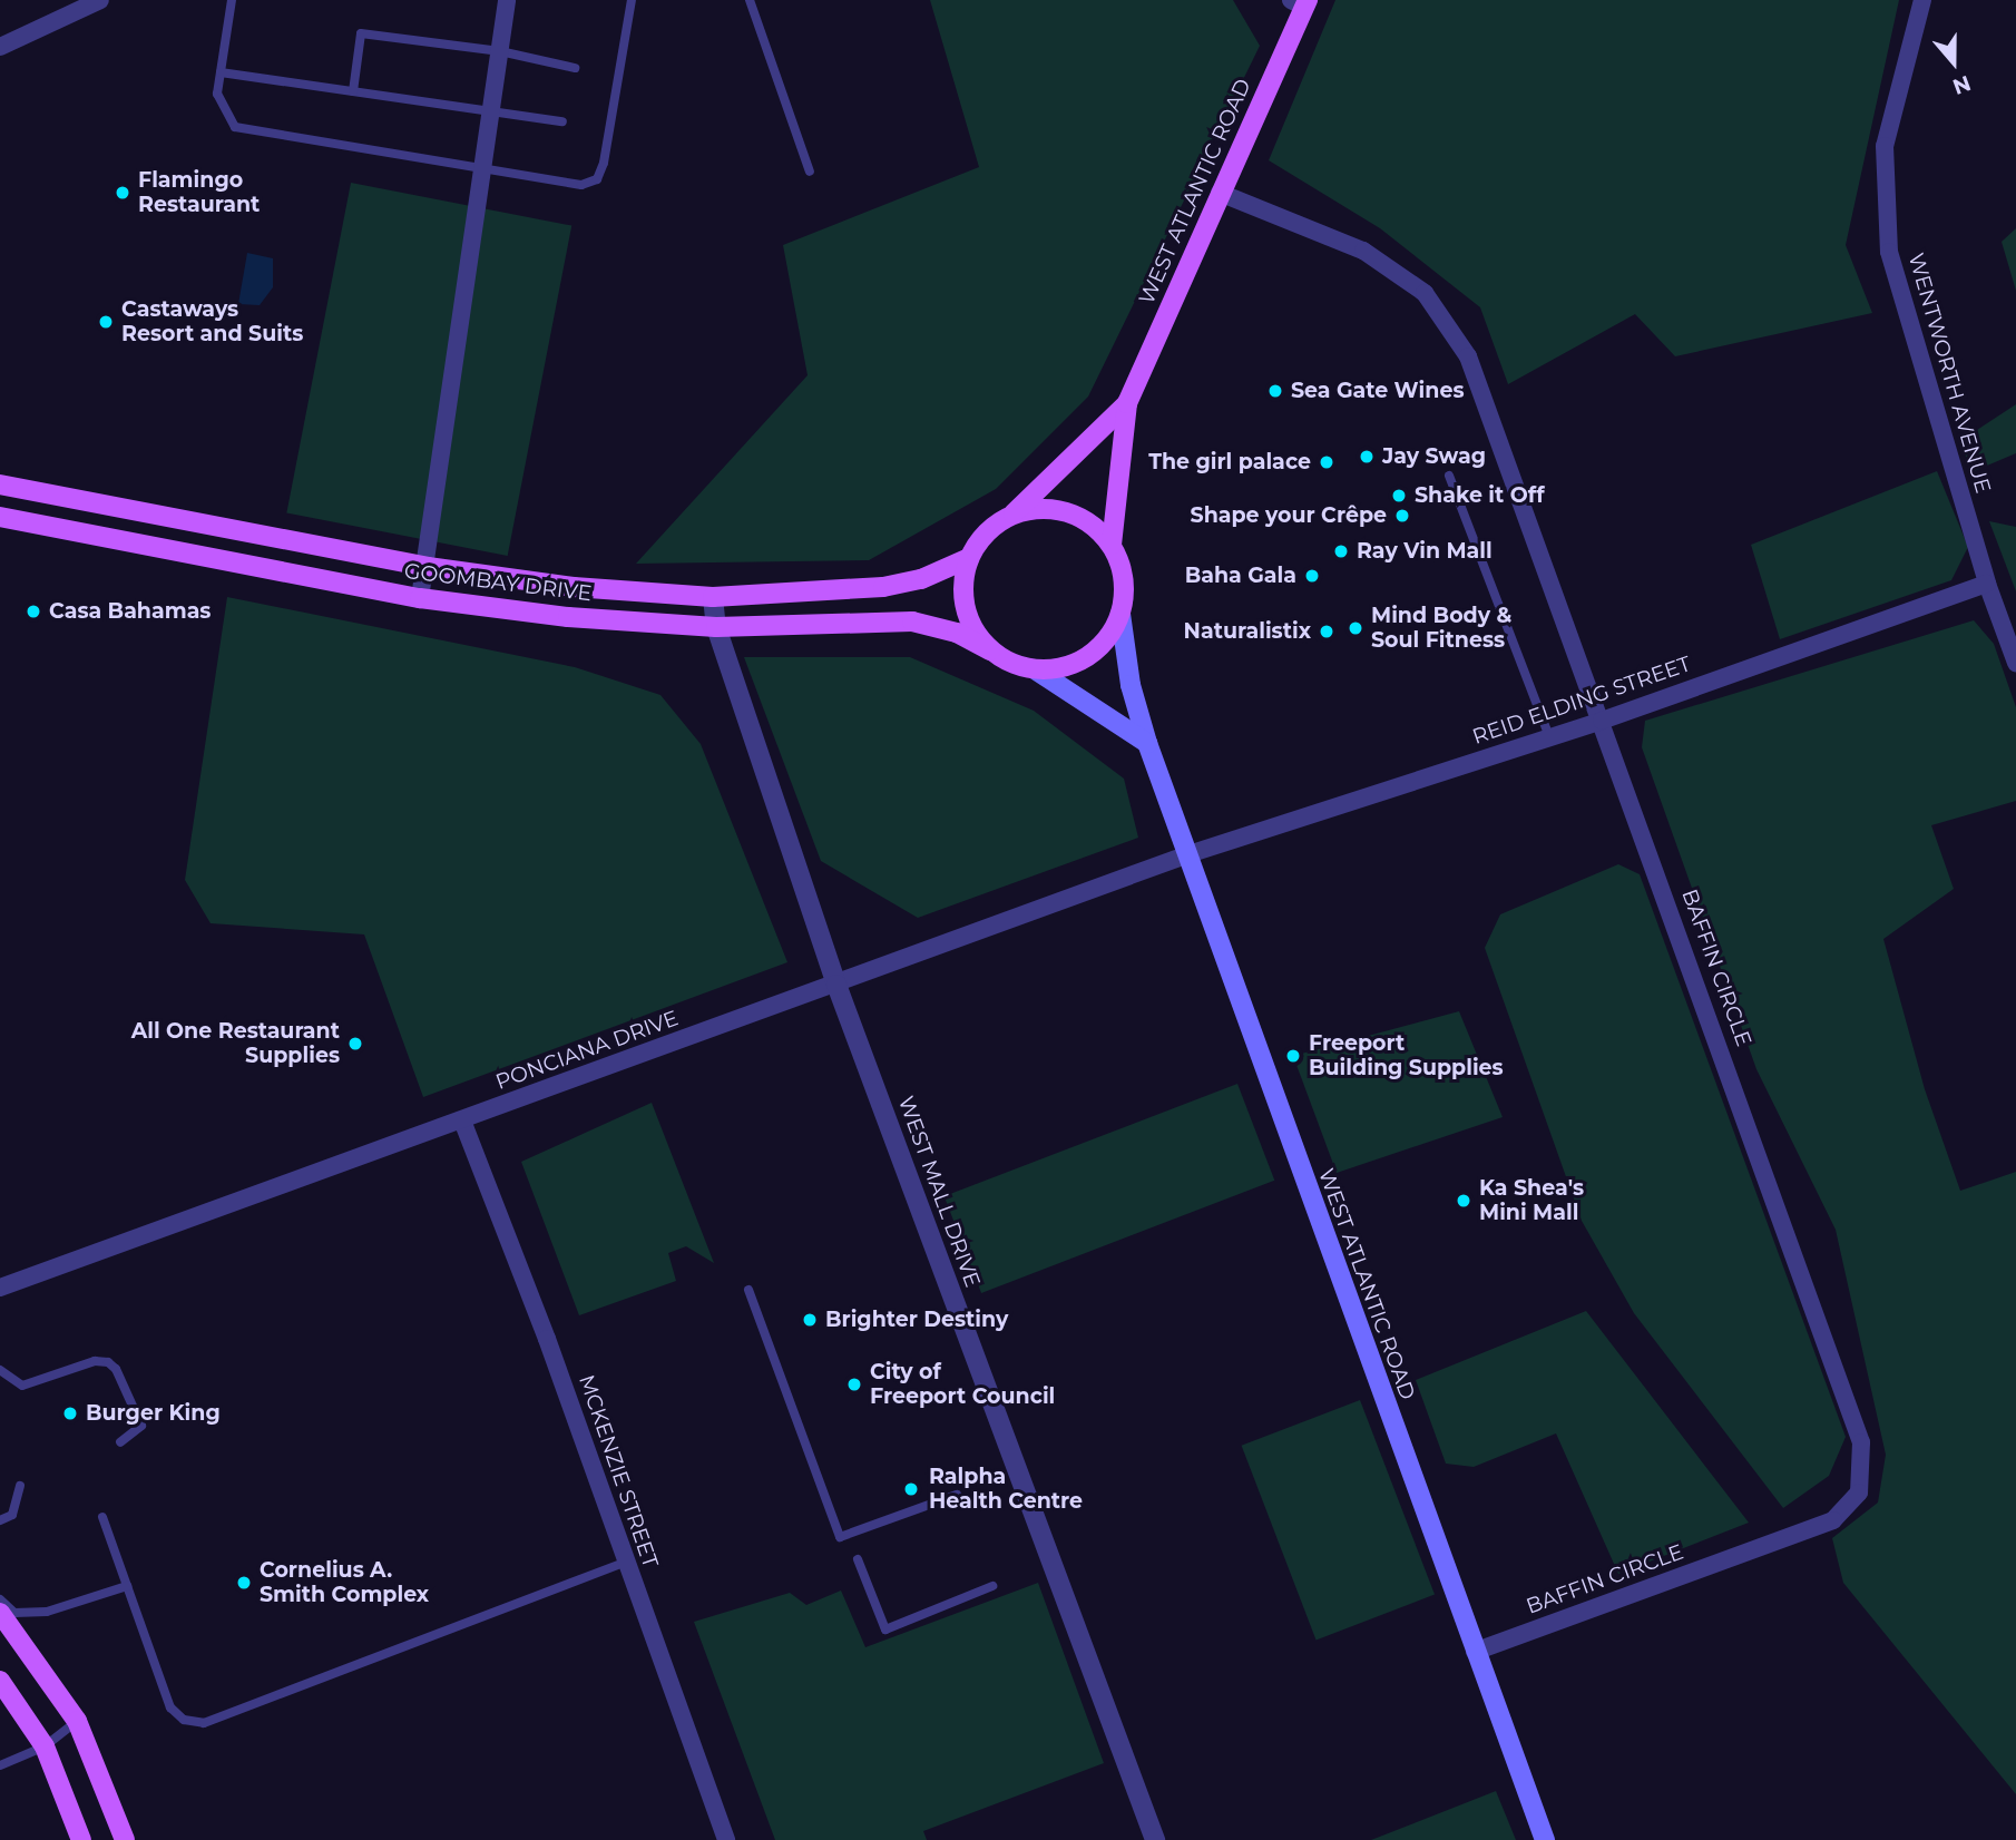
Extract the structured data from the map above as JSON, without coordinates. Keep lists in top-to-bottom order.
{
  "streets": {
    "main road": ["WEST ATLANTIC ROAD", "GOOMBAY DRIVE"],
    "street": [
      "WENTWORTH AVENUE",
      "REID ELDING STREET",
      "BAFFIN CIRCLE",
      "PONCIANA DRIVE",
      "WEST MALL DRIVE",
      "MCKENZIE STREET"
    ]
  },
  "crossings": [
    ["WEST ATLANTIC ROAD", "GOOMBAY DRIVE"],
    ["WEST ATLANTIC ROAD", "REID ELDING STREET"],
    ["WEST ATLANTIC ROAD", "BAFFIN CIRCLE"],
    ["WEST ATLANTIC ROAD", "PONCIANA DRIVE"],
    ["WENTWORTH AVENUE", "REID ELDING STREET"],
    ["GOOMBAY DRIVE", "WEST MALL DRIVE"],
    ["REID ELDING STREET", "BAFFIN CIRCLE"],
    ["REID ELDING STREET", "PONCIANA DRIVE"],
    ["PONCIANA DRIVE", "WEST MALL DRIVE"],
    ["PONCIANA DRIVE", "MCKENZIE STREET"]
  ],
  "places": [
    "Flamingo Restaurant",
    "Castaways Resort and Suits",
    "Sea Gate Wines",
    "Jay Swag",
    "The girl palace",
    "Shake it Off",
    "Shape your Crêpe",
    "Ray Vin Mall",
    "Baha Gala",
    "Casa Bahamas",
    "Mind Body & Soul Fitness",
    "Naturalistix",
    "All One Restaurant Supplies",
    "Freeport Building Supplies",
    "Ka Shea's Mini Mall",
    "Brighter Destiny",
    "City of Freeport Council",
    "Burger King",
    "Ralpha Health Centre",
    "Cornelius A. Smith Complex"
  ],
  "north": "bottom"
}
